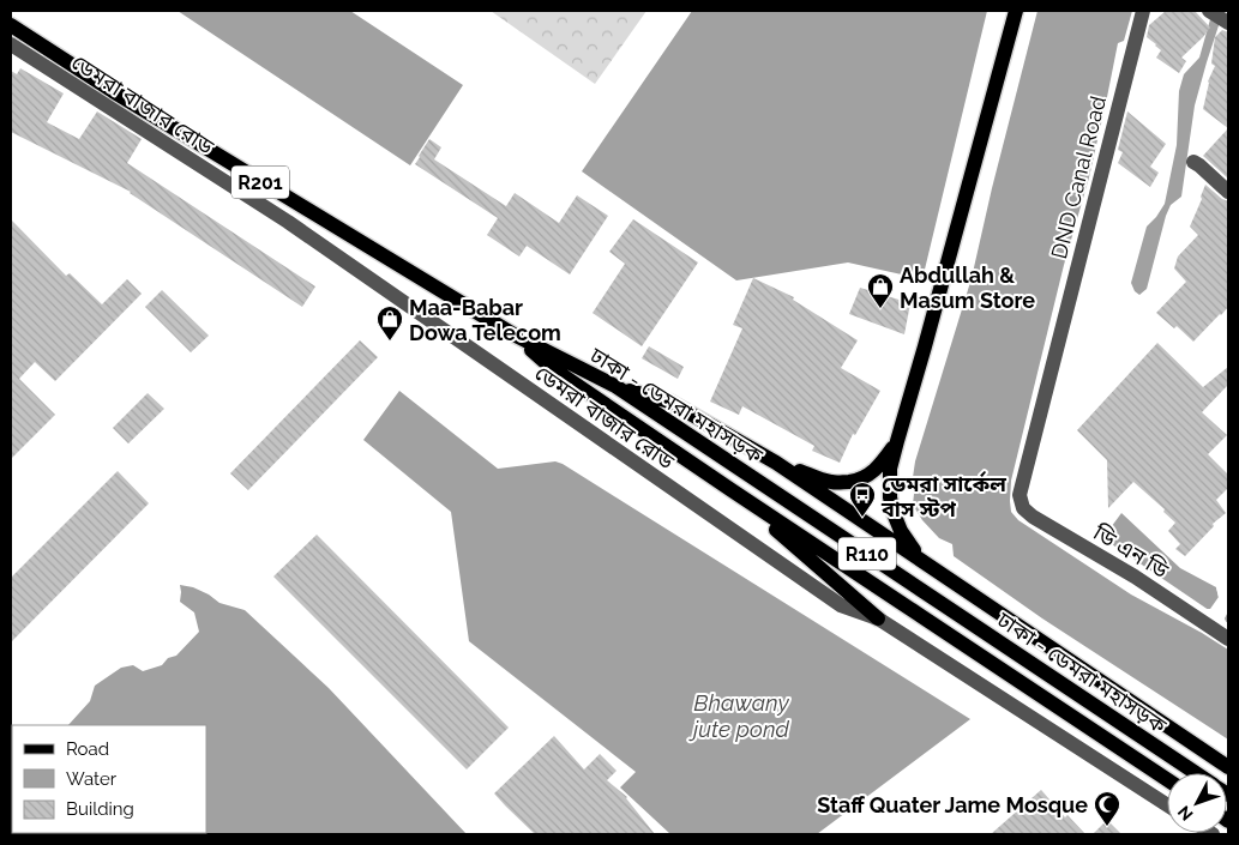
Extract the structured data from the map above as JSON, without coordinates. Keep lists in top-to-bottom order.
{
  "streets": {
    "main road": ["R201", "ঢাকা - ডেমরা মহাসড়ক", "R110"],
    "street": ["ডেমরা বাজার রোড", "DND Canal Road", "ডি এন ডি"]
  },
  "crossings": [
    ["DND Canal Road", "ডি এন ডি"],
    ["R201", "ঢাকা - ডেমরা মহাসড়ক"]
  ],
  "water": ["Bhawany jute pond"],
  "places": {
    "shop": ["Abdullah & Masum Store", "Maa-Babar Dowa Telecom"],
    "bus stop": ["ডেমরা সার্কেল বাস স্টপ"],
    "mosque": ["Staff Quater Jame Mosque"]
  },
  "legend": ["Road", "Water", "Building"],
  "north": "bottom left"
}
